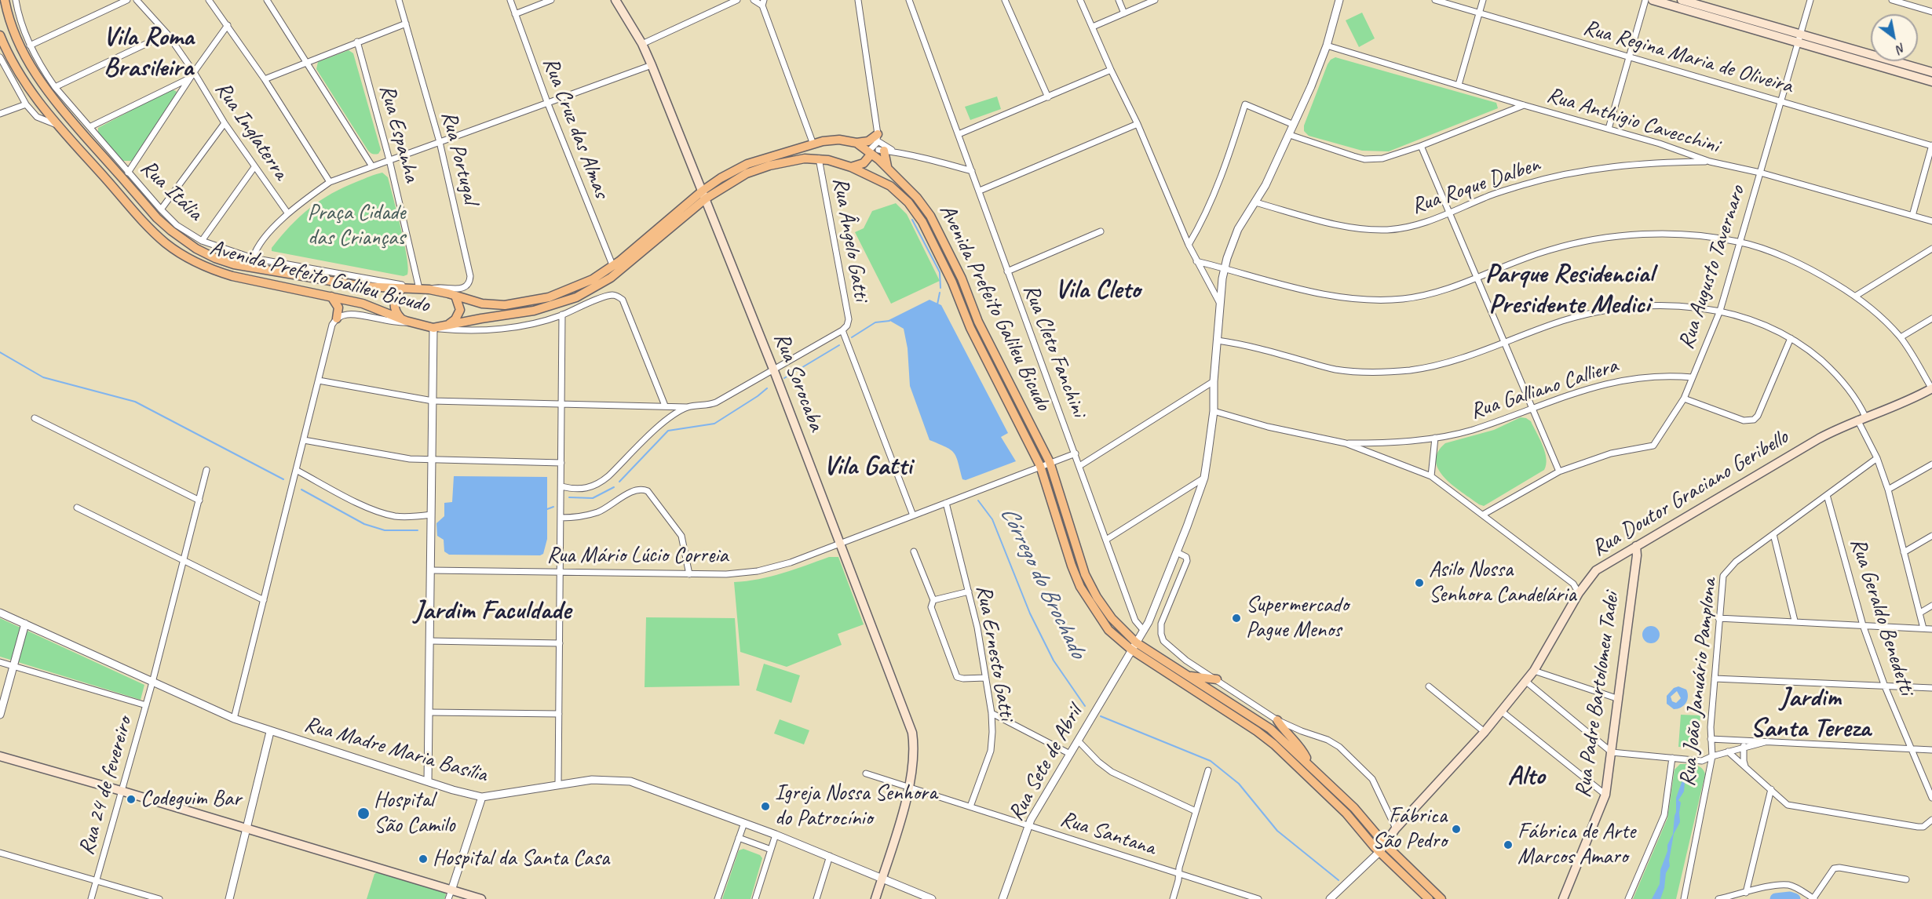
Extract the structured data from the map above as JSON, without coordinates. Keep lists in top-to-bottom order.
{
  "streets": {
    "main road": [
      "Avenida Prefeito Galileu Bicudo",
      "Rua Sorocaba",
      "Rua Doutor Graciano Geribello",
      "Rua Padre Bartolomeu Tadei"
    ],
    "street": [
      "Rua Regina Maria de Oliveira",
      "Rua Anthigio Cavecchini",
      "Rua Cruz das Almas",
      "Rua Inglaterra",
      "Rua Espanha",
      "Rua Portugal",
      "Rua Roque Dalben",
      "Rua Itália",
      "Rua Ângelo Gatti",
      "Rua Augusto Tavernaro",
      "Rua Cleto Fanchini",
      "Rua Galliano Calliera",
      "Rua Mário Lúcio Correia",
      "Rua Geraldo Benedetti",
      "Rua Ernesto Gatti",
      "Rua João Januário Pamplona",
      "Rua Madre Maria Basília",
      "Rua Sete de Abril",
      "Rua 24 de fevereiro",
      "Rua Santana"
    ]
  },
  "crossings": [
    ["Rua Regina Maria de Oliveira", "Rua Augusto Tavernaro"],
    ["Rua Anthigio Cavecchini", "Rua Roque Dalben"],
    ["Rua Anthigio Cavecchini", "Rua Augusto Tavernaro"],
    ["Rua Anthigio Cavecchini", "Rua Sete de Abril"],
    ["Rua Cruz das Almas", "Avenida Prefeito Galileu Bicudo"],
    ["Rua Espanha", "Rua Itália"],
    ["Rua Espanha", "Avenida Prefeito Galileu Bicudo"],
    ["Rua Portugal", "Avenida Prefeito Galileu Bicudo"],
    ["Rua Roque Dalben", "Rua Sete de Abril"],
    ["Rua Itália", "Avenida Prefeito Galileu Bicudo"],
    ["Rua Ângelo Gatti", "Avenida Prefeito Galileu Bicudo"],
    ["Rua Ângelo Gatti", "Rua Sorocaba"],
    ["Rua Augusto Tavernaro", "Rua Galliano Calliera"],
    ["Avenida Prefeito Galileu Bicudo", "Rua Sorocaba"],
    ["Avenida Prefeito Galileu Bicudo", "Rua Doutor Graciano Geribello"],
    ["Avenida Prefeito Galileu Bicudo", "Rua Mário Lúcio Correia"],
    ["Avenida Prefeito Galileu Bicudo", "Rua Sete de Abril"],
    ["Rua Cleto Fanchini", "Rua Mário Lúcio Correia"],
    ["Rua Cleto Fanchini", "Rua Sete de Abril"],
    ["Rua Sorocaba", "Rua Mário Lúcio Correia"],
    ["Rua Sorocaba", "Rua Madre Maria Basília"],
    ["Rua Sorocaba", "Rua Santana"],
    ["Rua Doutor Graciano Geribello", "Rua Padre Bartolomeu Tadei"],
    ["Rua Mário Lúcio Correia", "Rua Ernesto Gatti"],
    ["Rua Geraldo Benedetti", "Rua João Januário Pamplona"],
    ["Rua Ernesto Gatti", "Rua Santana"],
    ["Rua Madre Maria Basília", "Rua 24 de fevereiro"],
    ["Rua Sete de Abril", "Rua Santana"]
  ],
  "districts": [
    "Vila Roma Brasileira",
    "Parque Residencial Presidente Medici",
    "Vila Cleto",
    "Vila Gatti",
    "Jardim Faculdade",
    "Jardim Santa Tereza",
    "Alto"
  ],
  "water": ["Córrego do Brochado"],
  "parks": ["Praça Cidade das Crianças"],
  "places": [
    "Asilo Nossa Senhora Candelária",
    "Supermercado Pague Menos",
    "Codeguim Bar",
    "Igreja Nossa Senhora do Patrocínio",
    "Hospital São Camilo",
    "Fábrica São Pedro",
    "Fábrica de Arte Marcos Amaro",
    "Hospital da Santa Casa"
  ],
  "north": "bottom right"
}
